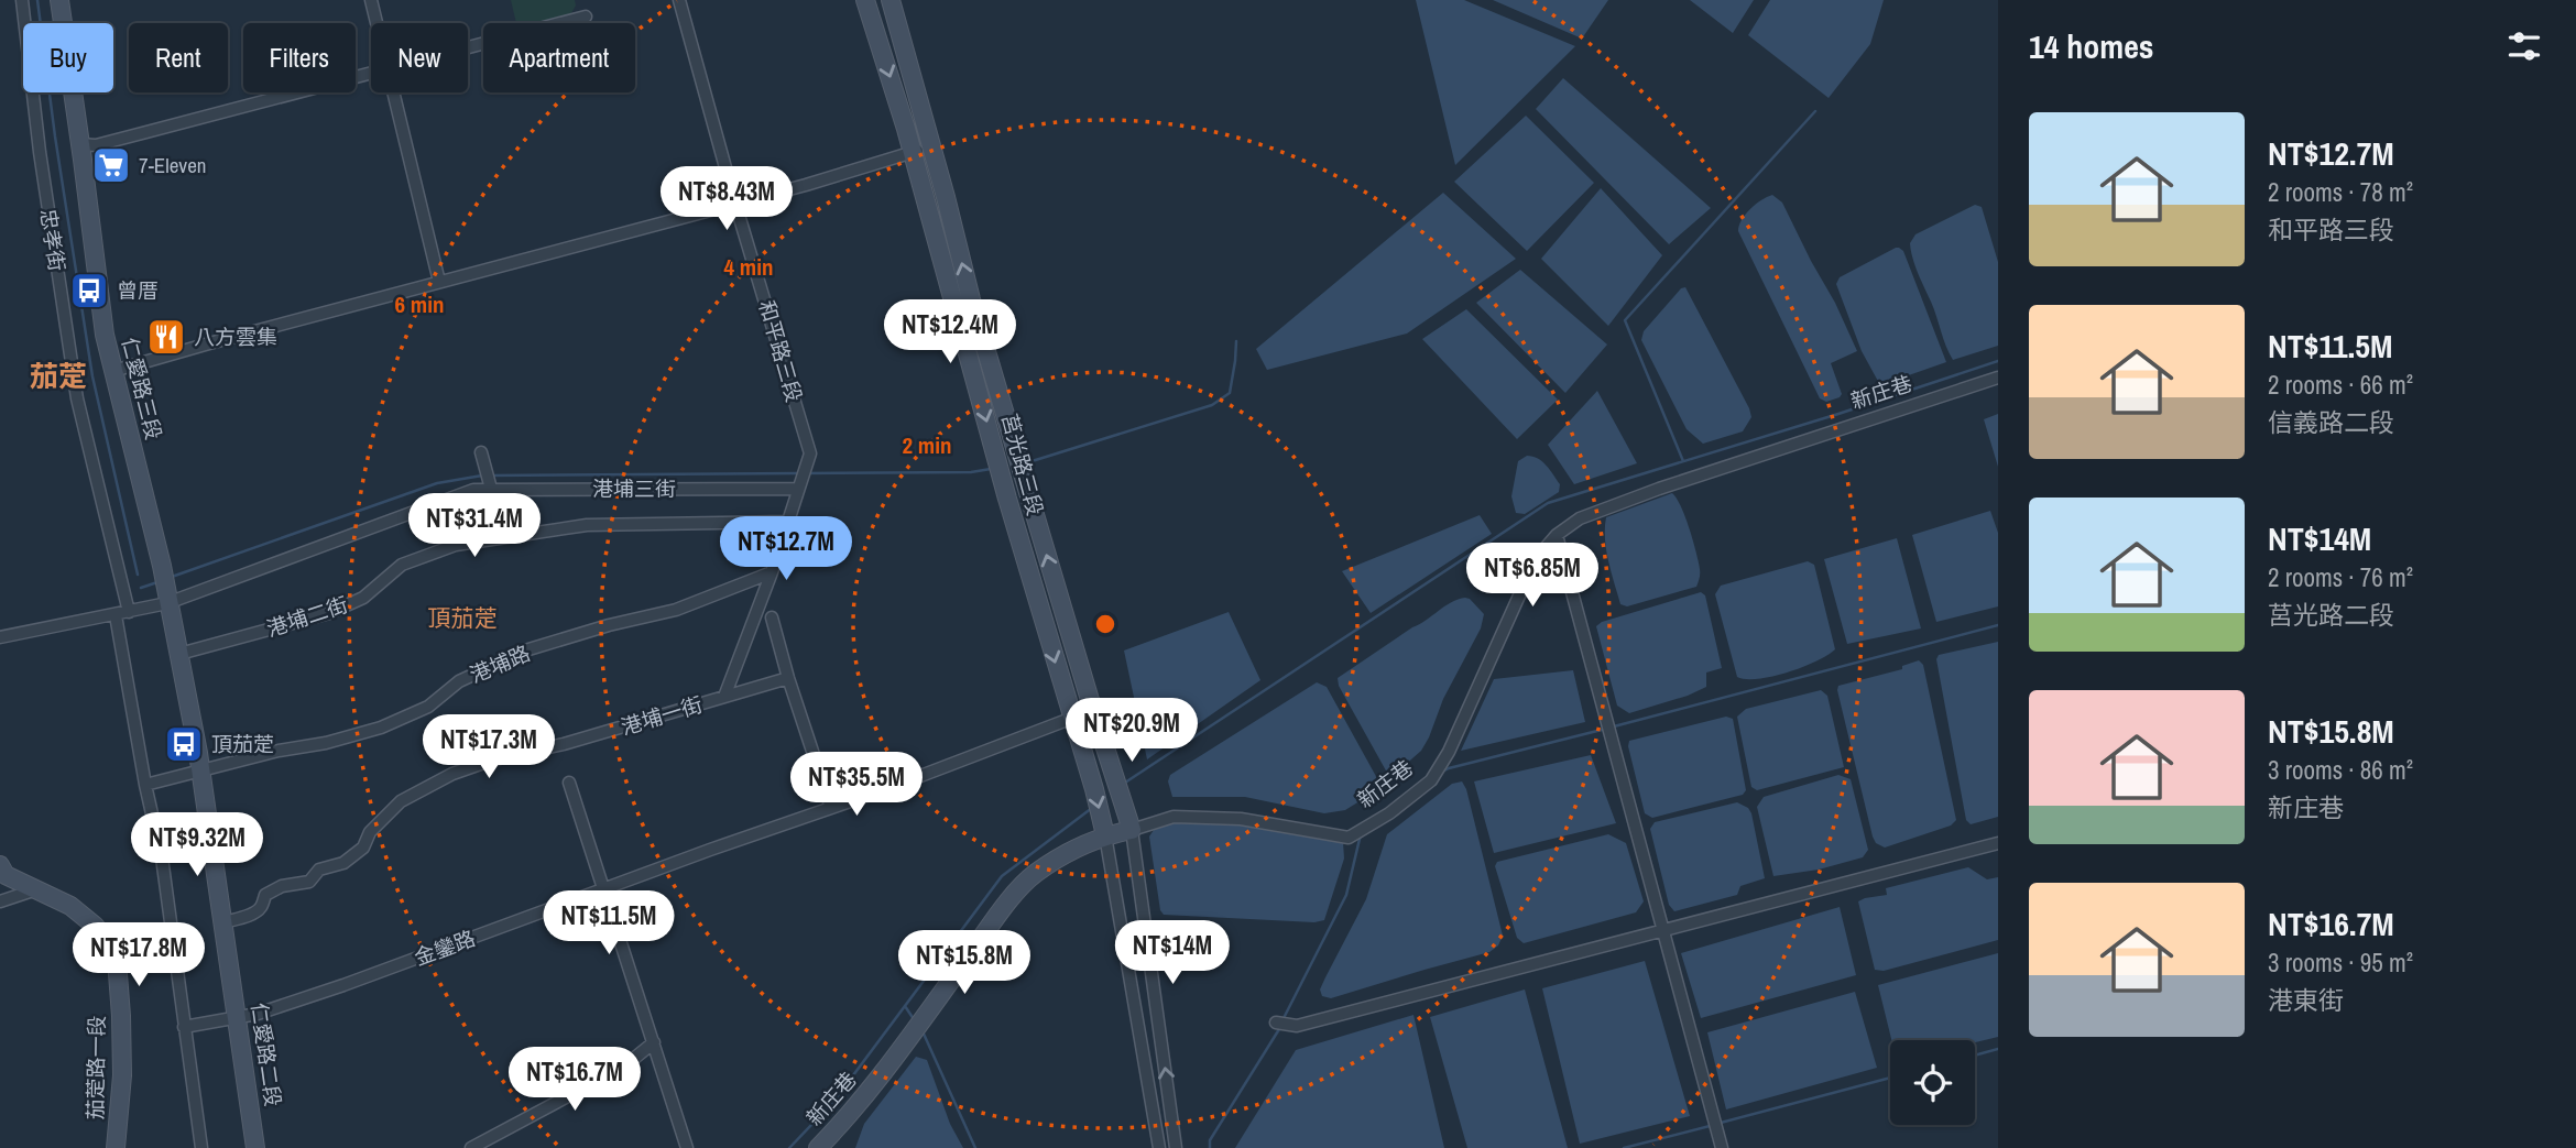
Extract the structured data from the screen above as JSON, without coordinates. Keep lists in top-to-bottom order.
{
  "streets": {
    "street": [
      "忠孝街",
      "和平路三段",
      "仁愛路三段",
      "新庄巷",
      "莒光路三段",
      "港埔三街",
      "港埔二街",
      "港埔路",
      "港埔一街",
      "金鑾路",
      "仁愛路二段",
      "茄萣路一段"
    ]
  },
  "crossings": [
    ["忠孝街", "港埔三街"],
    ["和平路三段", "港埔三街"],
    ["和平路三段", "港埔二街"],
    ["和平路三段", "港埔路"],
    ["和平路三段", "港埔一街"],
    ["仁愛路三段", "港埔三街"],
    ["仁愛路三段", "仁愛路二段"],
    ["新庄巷", "莒光路三段"],
    ["莒光路三段", "金鑾路"],
    ["港埔三街", "仁愛路二段"],
    ["港埔二街", "仁愛路二段"],
    ["港埔路", "仁愛路二段"],
    ["港埔一街", "仁愛路二段"],
    ["金鑾路", "仁愛路二段"]
  ],
  "districts": ["茄萣", "頂茄萣"],
  "places": {
    "supermarket": ["7-Eleven"],
    "bus stop": ["曾厝", "頂茄萣"],
    "restaurant": ["八方雲集"]
  },
  "page": {
    "heading": "14 homes",
    "chip": [
      "Buy",
      "Rent",
      "Filters",
      "New",
      "Apartment"
    ],
    "list": [
      {
        "name": "NT$12.7M",
        "note": "2 rooms · 78 m² · 和平路三段"
      },
      {
        "name": "NT$11.5M",
        "note": "2 rooms · 66 m² · 信義路二段"
      },
      {
        "name": "NT$14M",
        "note": "2 rooms · 76 m² · 莒光路二段"
      },
      {
        "name": "NT$15.8M",
        "note": "3 rooms · 86 m² · 新庄巷"
      },
      {
        "name": "NT$16.7M",
        "note": "3 rooms · 95 m² · 港東街"
      }
    ],
    "price": [
      "NT$8.43M",
      "NT$12.4M",
      "NT$31.4M",
      "NT$12.7M",
      "NT$6.85M",
      "NT$20.9M",
      "NT$17.3M",
      "NT$35.5M",
      "NT$9.32M",
      "NT$11.5M",
      "NT$14M",
      "NT$17.8M",
      "NT$15.8M",
      "NT$16.7M"
    ]
  },
  "rings": ["4 min", "6 min", "2 min"]
}
